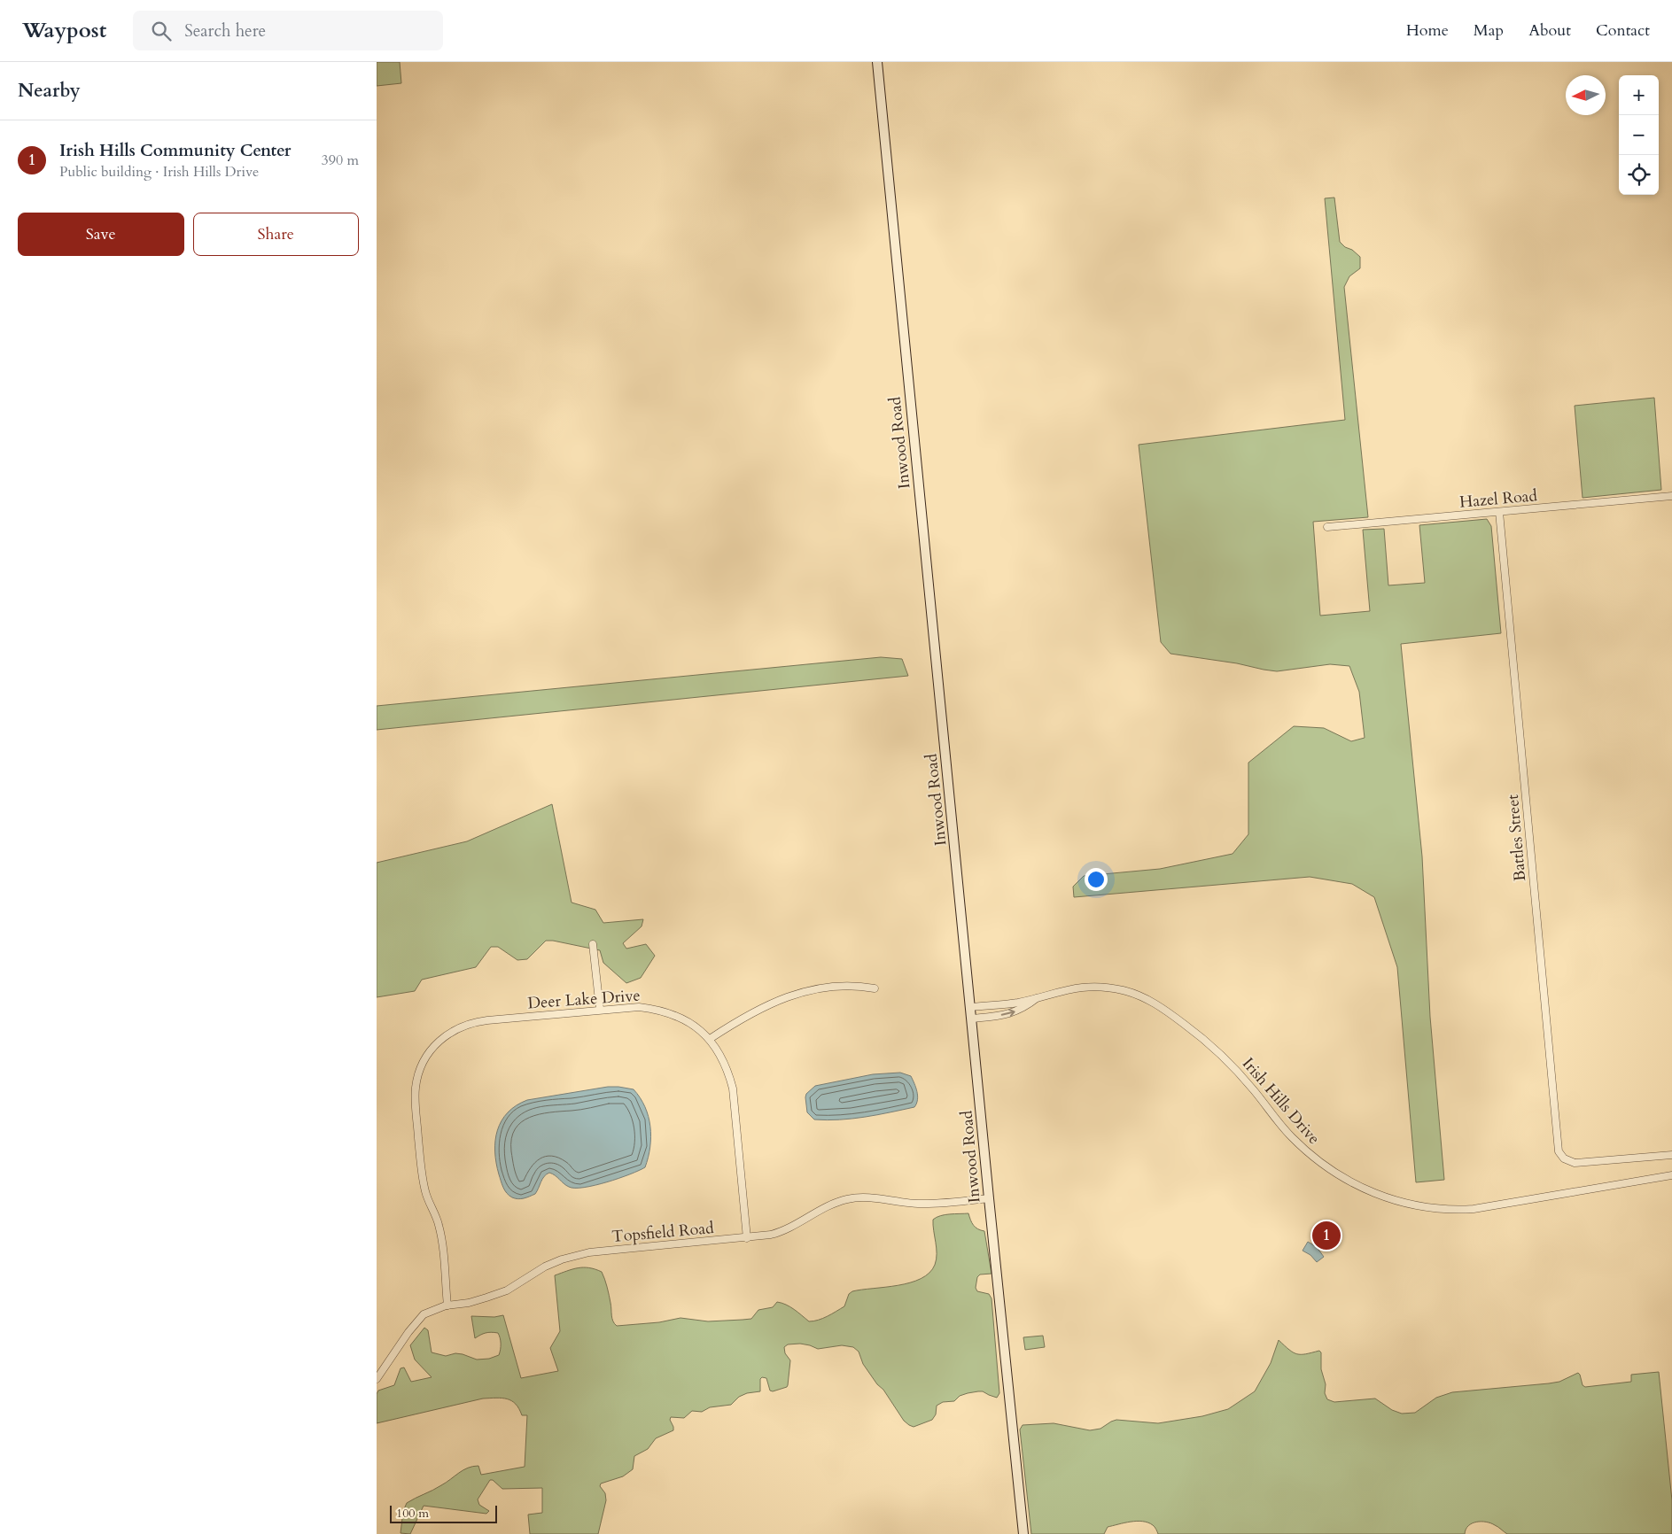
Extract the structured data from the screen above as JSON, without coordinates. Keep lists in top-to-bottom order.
{
  "streets": {
    "street": [
      "Inwood Road",
      "Hazel Road",
      "Battles Street",
      "Deer Lake Drive",
      "Irish Hills Drive",
      "Topsfield Road"
    ]
  },
  "crossings": [
    ["Inwood Road", "Irish Hills Drive"],
    ["Inwood Road", "Topsfield Road"],
    ["Hazel Road", "Battles Street"],
    ["Deer Lake Drive", "Topsfield Road"]
  ],
  "scale_bar": "100 m",
  "north": "left",
  "page": {
    "header": "Waypost",
    "search": "Search here",
    "nav": [
      "Home",
      "Map",
      "About",
      "Contact"
    ],
    "heading": "Nearby",
    "map_buttons": ["+", "−"],
    "list": [
      {
        "mark": "1",
        "name": "Irish Hills Community Center",
        "note": "Public building · Irish Hills Drive",
        "value": "390 m"
      }
    ],
    "buttons": ["Save", "Share"],
    "pins": "1",
    "scale": "100 m"
  }
}
